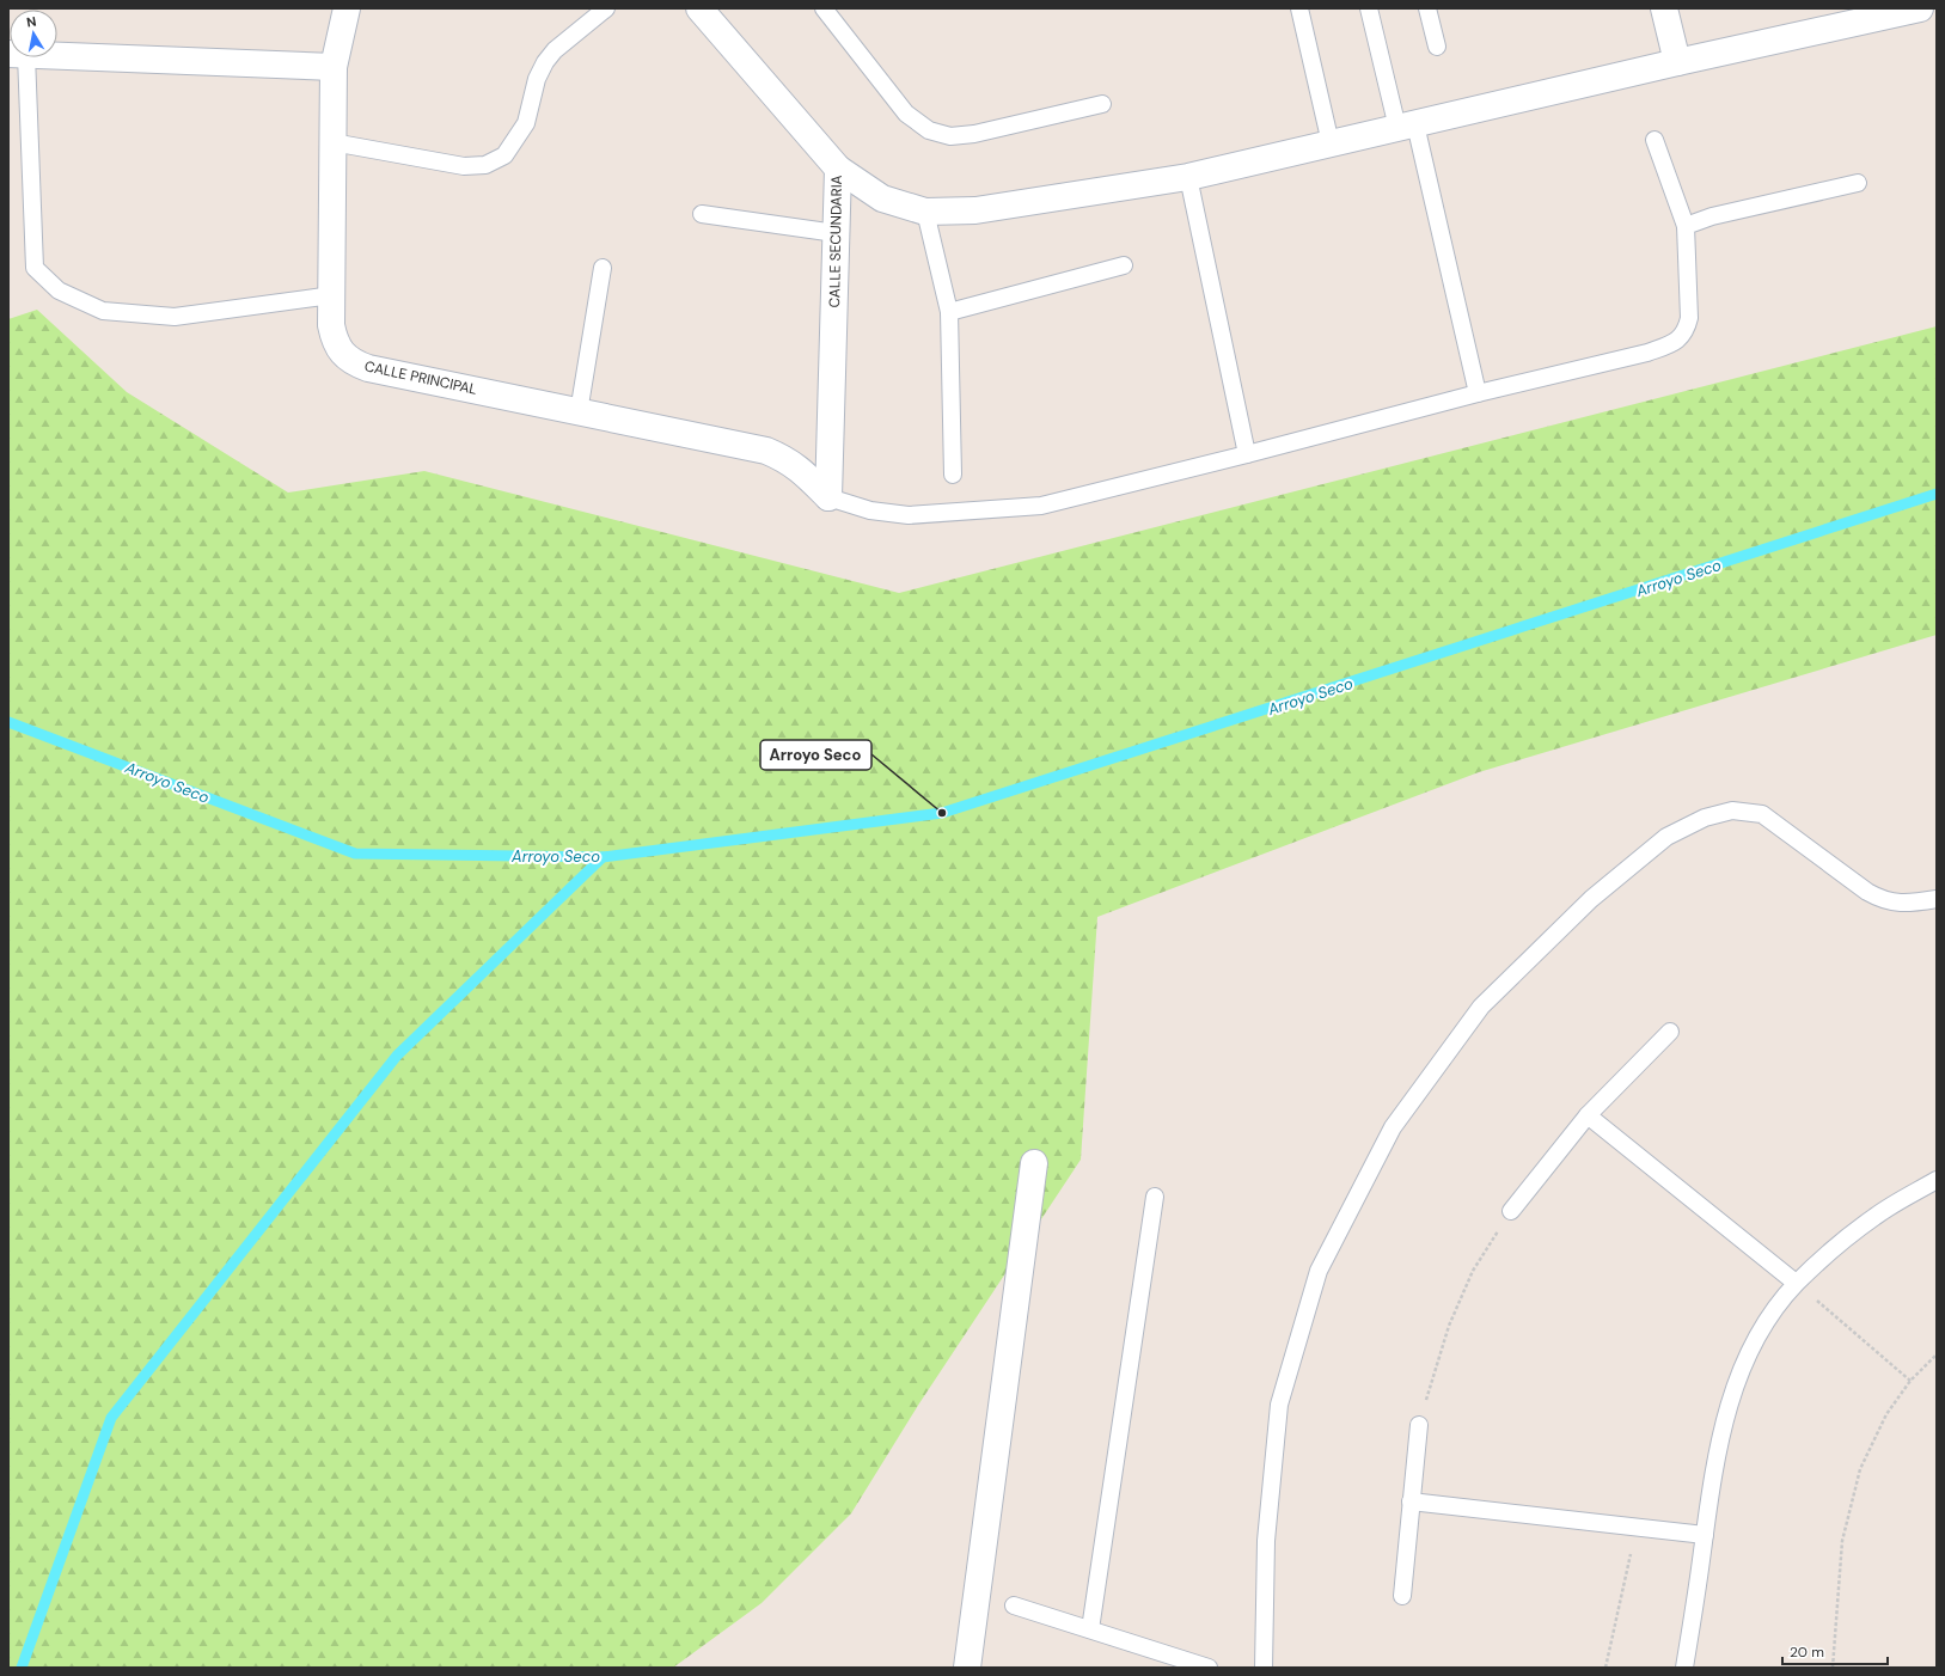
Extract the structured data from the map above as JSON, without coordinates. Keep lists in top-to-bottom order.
{
  "streets": {
    "street": ["CALLE SECUNDARIA", "CALLE PRINCIPAL"]
  },
  "crossings": [
    ["CALLE SECUNDARIA", "CALLE PRINCIPAL"]
  ],
  "water": ["Arroyo Seco"],
  "places": ["Arroyo Seco"],
  "scale_bar": "20 m",
  "north": "top"
}
